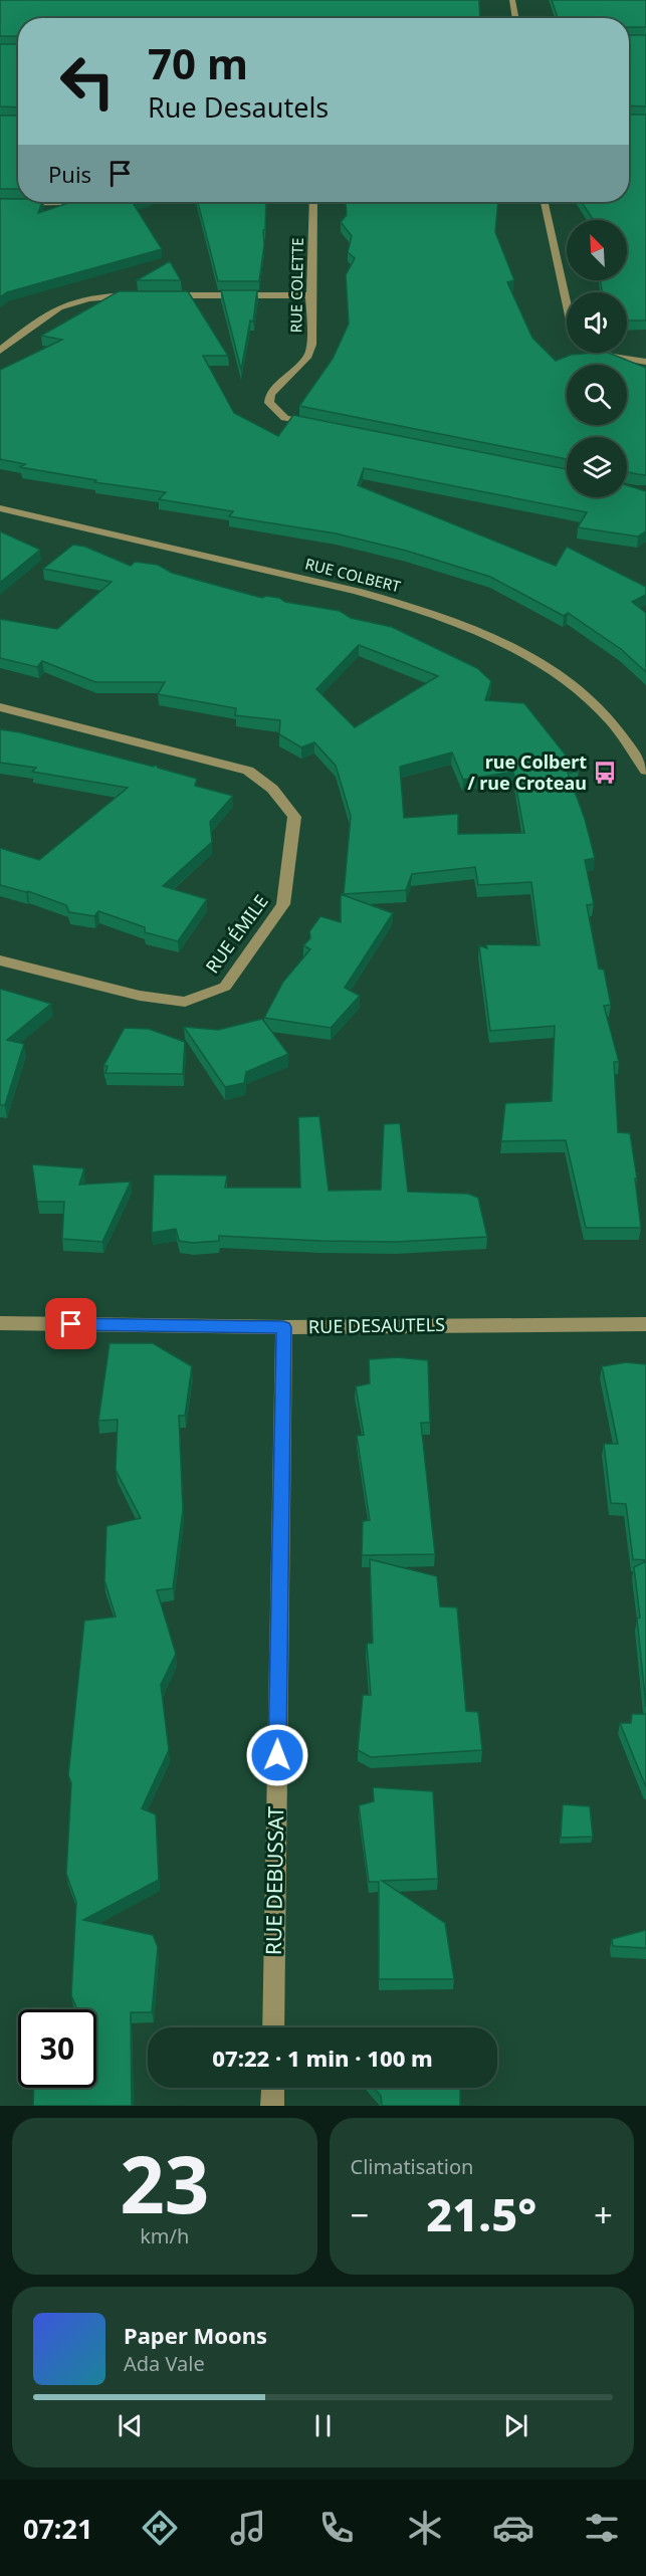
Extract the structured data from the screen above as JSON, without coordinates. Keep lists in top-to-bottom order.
{
  "streets": {
    "street": [
      "RUE COLETTE",
      "RUE COLBERT",
      "RUE ÉMILE",
      "RUE DESAUTELS",
      "RUE DEBUSSAT"
    ]
  },
  "crossings": [
    ["RUE DESAUTELS", "RUE DEBUSSAT"]
  ],
  "places": {
    "bus stop": ["rue Colbert / rue Croteau"]
  },
  "north": "top left",
  "page": {
    "turn": ["70 m", "Rue Desautels"],
    "then": "Puis",
    "limit": "30",
    "trip": "07:22 · 1 min · 100 m",
    "tile": [
      ["23", "km/h"],
      "Climatisation"
    ],
    "heat": ["−", "21.5°", "+"],
    "song": ["Paper Moons", "Ada Vale"],
    "tabs": "07:21"
  }
}
